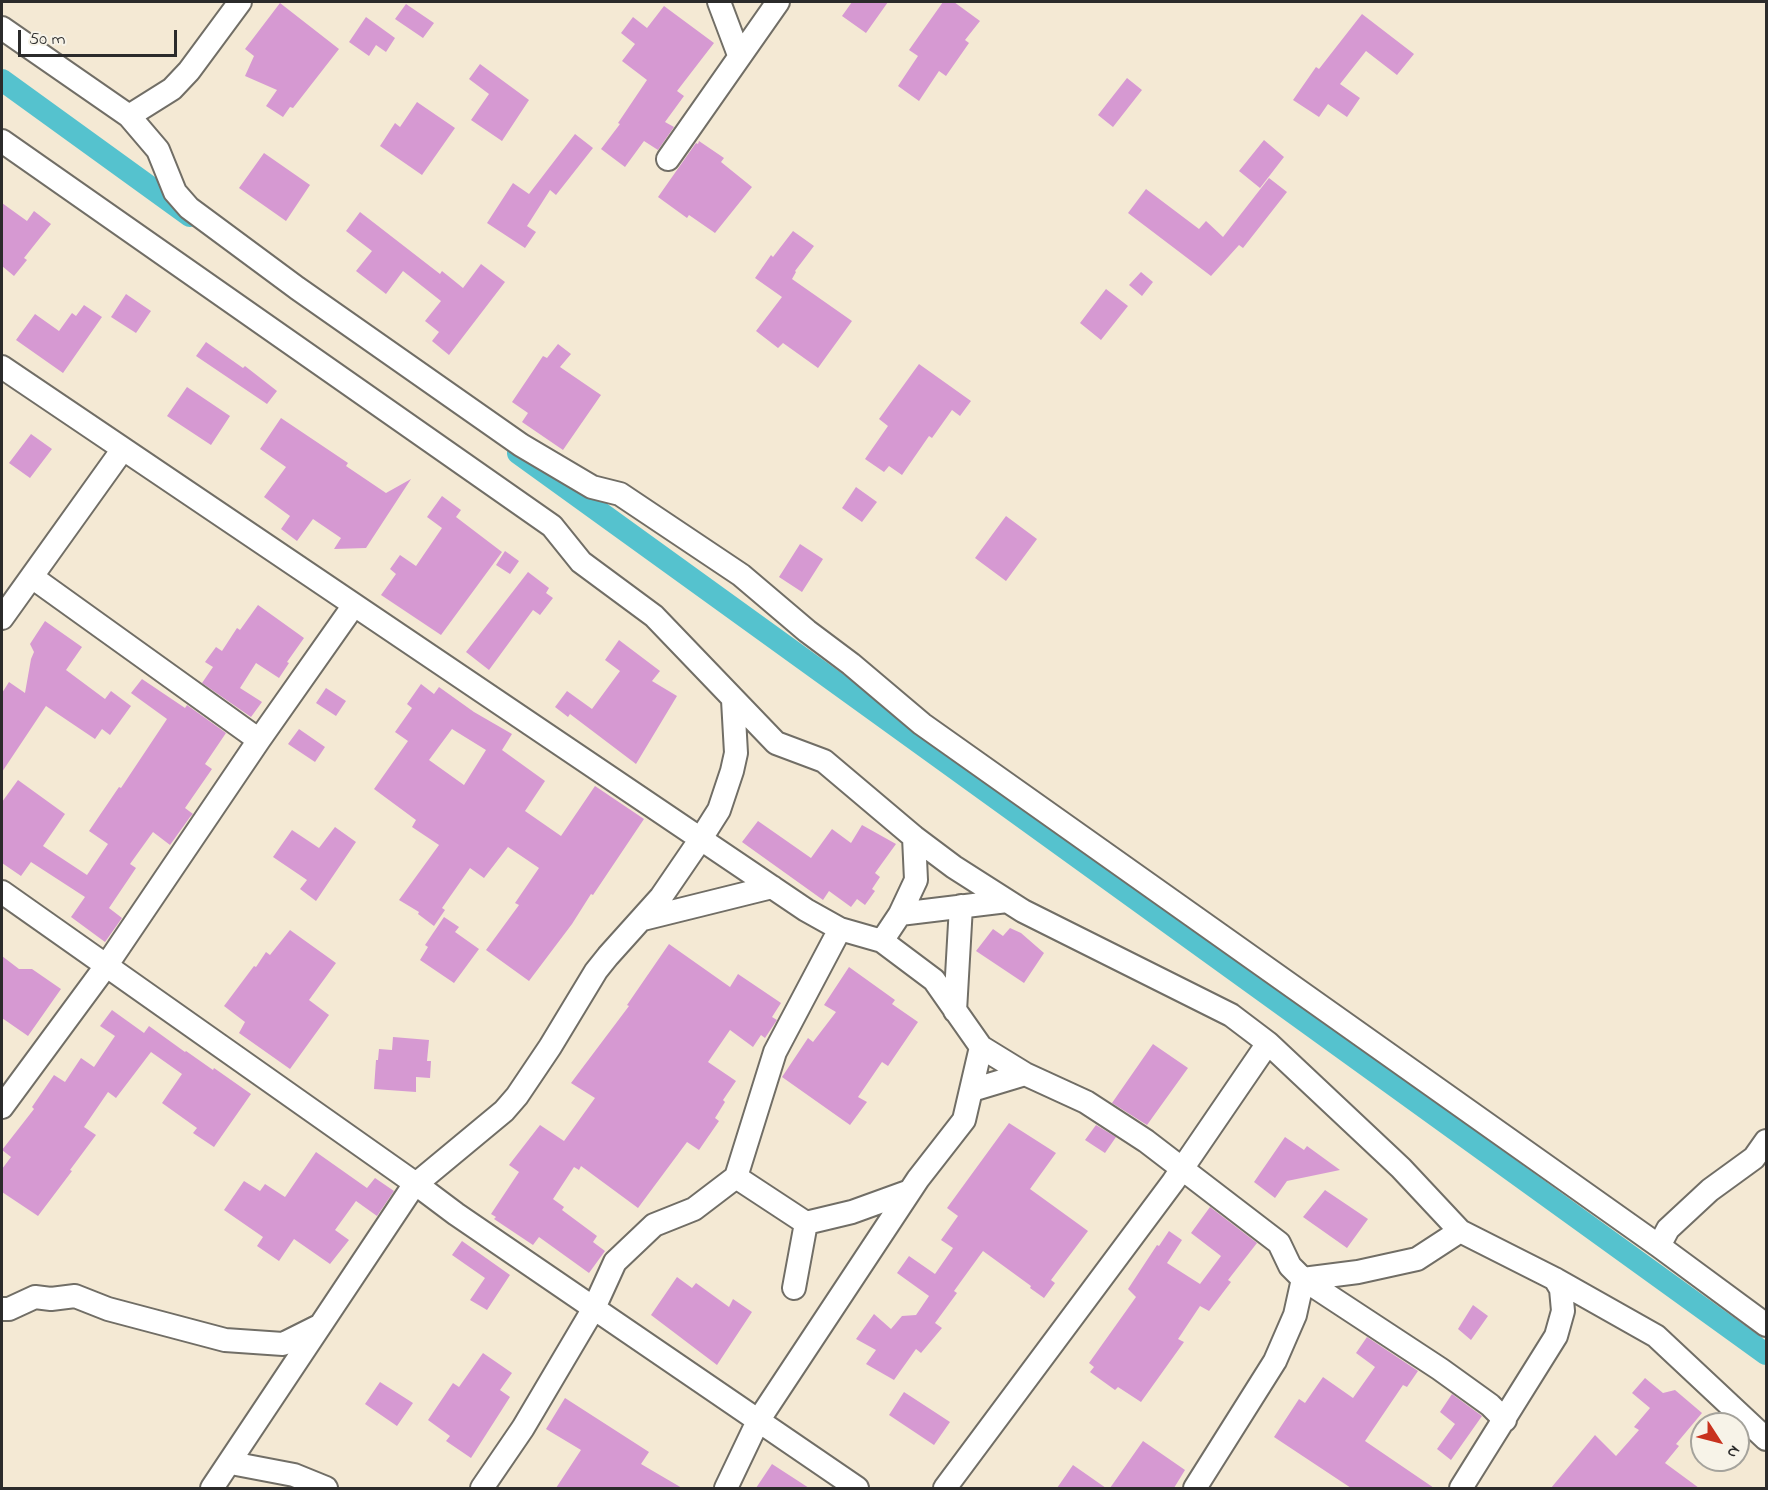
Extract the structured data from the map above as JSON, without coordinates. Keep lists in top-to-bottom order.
{
  "scale_bar": "50 m",
  "north": "bottom right"
}
